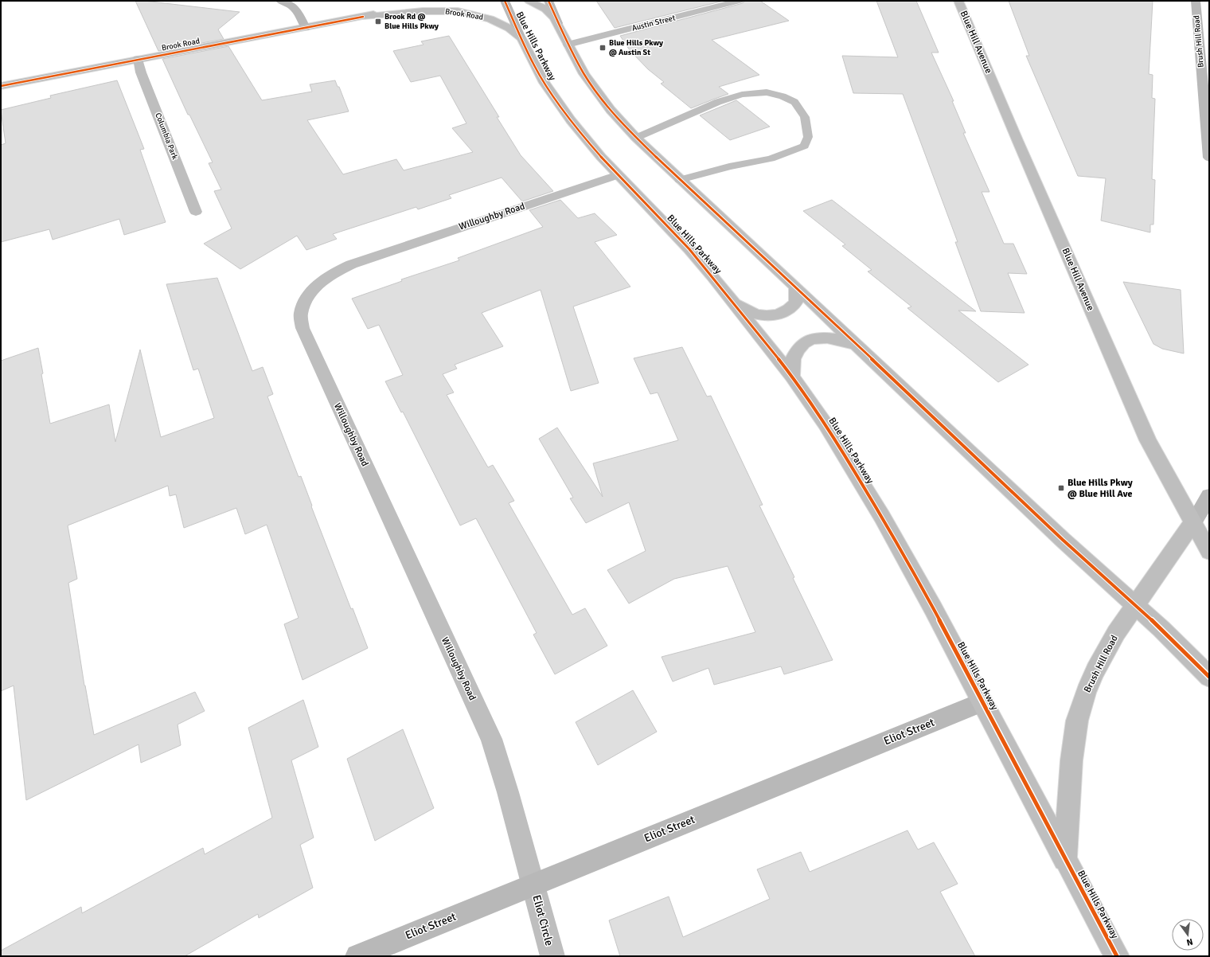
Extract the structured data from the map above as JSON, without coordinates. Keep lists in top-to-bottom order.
{
  "streets": {
    "main road": [
      "Brook Road",
      "Austin Street",
      "Brush Hill Road",
      "Blue Hill Avenue",
      "Blue Hills Parkway",
      "Columbia Park",
      "Willoughby Road",
      "Eliot Street",
      "Eliot Circle"
    ]
  },
  "crossings": [
    ["Brook Road", "Blue Hills Parkway"],
    ["Brook Road", "Columbia Park"],
    ["Brush Hill Road", "Blue Hill Avenue"],
    ["Brush Hill Road", "Blue Hills Parkway"],
    ["Blue Hills Parkway", "Willoughby Road"],
    ["Blue Hills Parkway", "Eliot Street"],
    ["Willoughby Road", "Eliot Street"],
    ["Willoughby Road", "Eliot Circle"],
    ["Eliot Street", "Eliot Circle"]
  ],
  "places": {
    "transit": ["Brook Rd @ Blue Hills Pkwy", "Blue Hills Pkwy @ Austin St", "Blue Hills Pkwy @ Blue Hill Ave"]
  },
  "north": "bottom"
}
